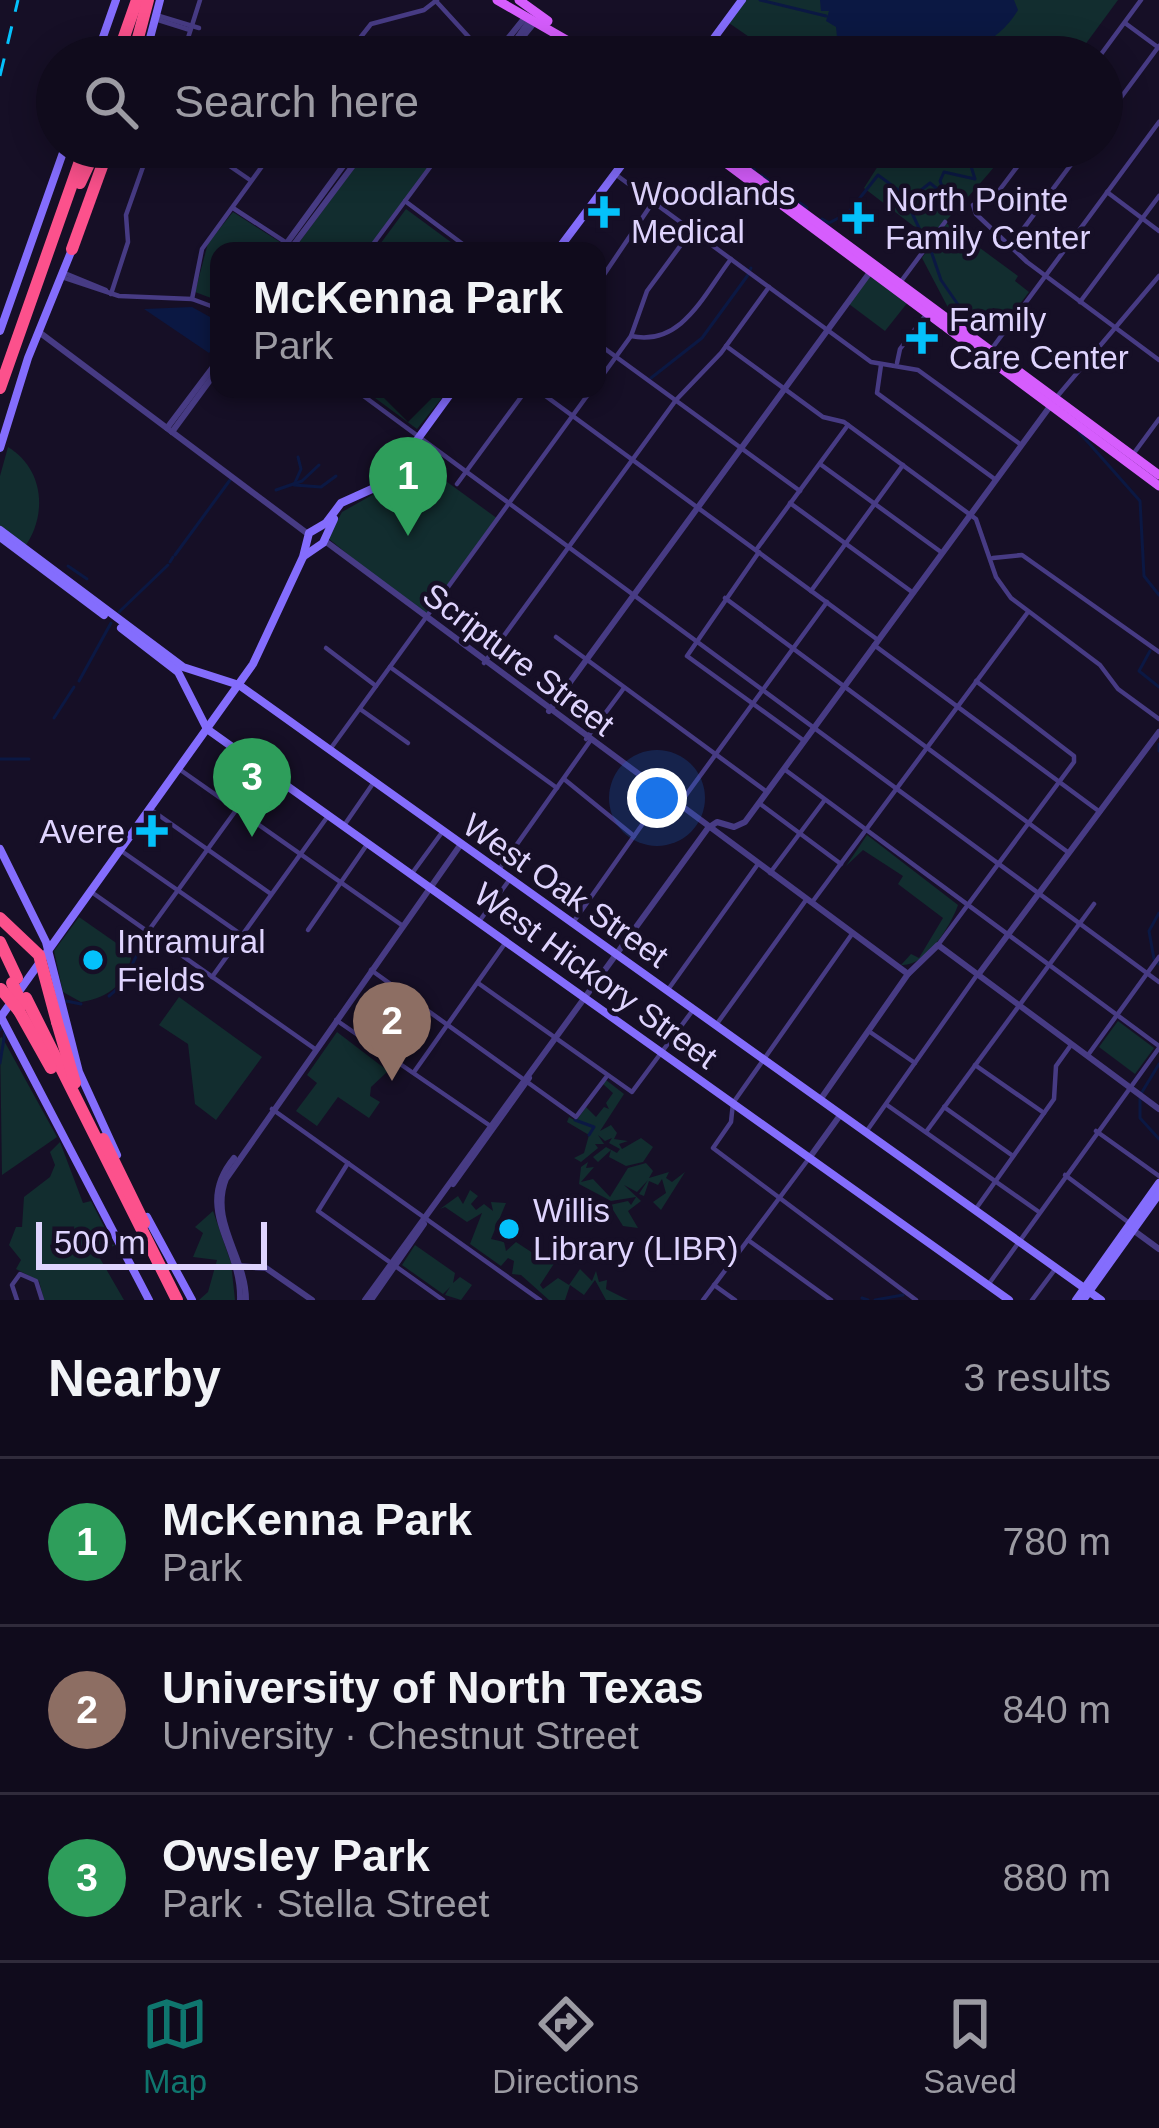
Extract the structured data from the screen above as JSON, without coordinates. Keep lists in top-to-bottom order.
{
  "streets": {
    "main road": ["West Oak Street", "West Hickory Street"],
    "street": ["Scripture Street"]
  },
  "crossings": [
    ["West Oak Street", "West Hickory Street"]
  ],
  "places": {
    "health": [
      "Woodlands Medical",
      "North Pointe Family Center",
      "Family Care Center",
      "Avere"
    ],
    "other": ["Intramural Fields", "Willis Library (LIBR)"]
  },
  "scale_bar": "500 m",
  "page": {
    "search": "Search here",
    "popup": ["McKenna Park", "Park"],
    "pins": ["1", "3", "2"],
    "scale": "500 m",
    "heading": ["Nearby", "3 results"],
    "list": [
      {
        "mark": "1",
        "name": "McKenna Park",
        "note": "Park",
        "value": "780 m"
      },
      {
        "mark": "2",
        "name": "University of North Texas",
        "note": "University · Chestnut Street",
        "value": "840 m"
      },
      {
        "mark": "3",
        "name": "Owsley Park",
        "note": "Park · Stella Street",
        "value": "880 m"
      }
    ],
    "nav": ["Map", "Directions", "Saved"]
  }
}
